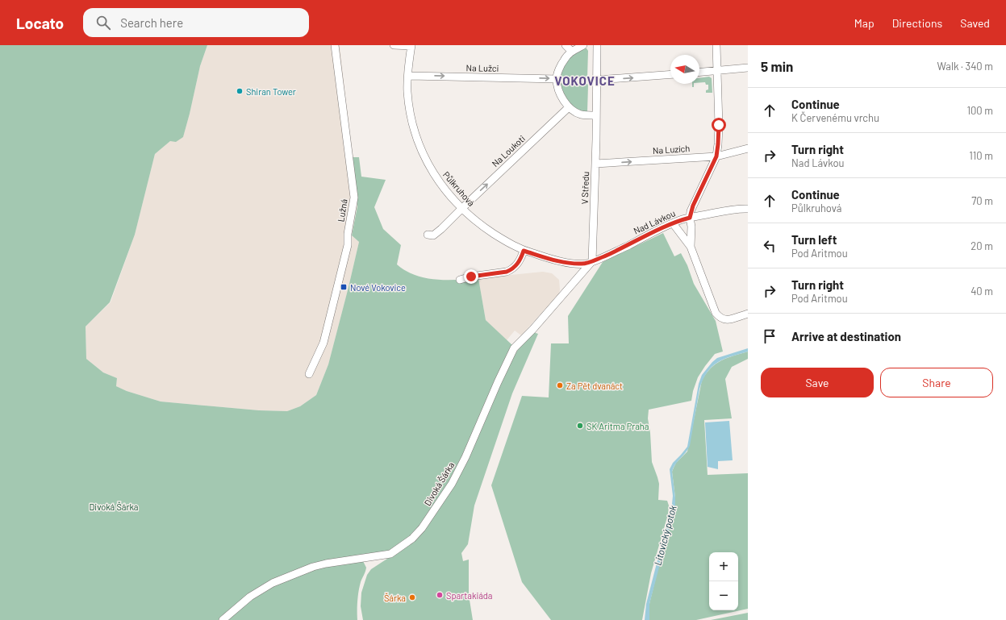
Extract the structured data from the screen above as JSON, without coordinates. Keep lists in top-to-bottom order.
{
  "streets": {
    "street": [
      "Na Lužci",
      "Na Luzích",
      "Na Loukoti",
      "V Středu",
      "Půlkruhová",
      "Lužná",
      "Nad Lávkou",
      "Divoká Šárka"
    ]
  },
  "crossings": [
    ["Na Lužci", "Půlkruhová"],
    ["Na Luzích", "V Středu"],
    ["Na Loukoti", "Půlkruhová"],
    ["V Středu", "Půlkruhová"],
    ["V Středu", "Nad Lávkou"],
    ["V Středu", "Divoká Šárka"],
    ["Půlkruhová", "Nad Lávkou"],
    ["Půlkruhová", "Divoká Šárka"],
    ["Nad Lávkou", "Divoká Šárka"]
  ],
  "one_way": ["Na Lužci", "Na Luzích", "Na Loukoti"],
  "districts": ["VOKOVICE"],
  "water": ["Litovický potok"],
  "parks": ["Divoká Šárka"],
  "places": {
    "other": [
      "Shiran Tower",
      "Za Pět dvanáct",
      "SK Aritma Praha",
      "Spartakiáda",
      "Šárka"
    ],
    "transit": ["Nové Vokovice"]
  },
  "north": "left",
  "page": {
    "header": "Locato",
    "search": "Search here",
    "nav": ["Map", "Directions", "Saved"],
    "heading": ["5 min", "Walk · 340 m"],
    "list": [
      ["Continue", "K Červenému vrchu", "100 m"],
      ["Turn right", "Nad Lávkou", "110 m"],
      ["Continue", "Půlkruhová", "70 m"],
      ["Turn left", "Pod Aritmou", "20 m"],
      ["Turn right", "Pod Aritmou", "40 m"],
      "Arrive at destination"
    ],
    "buttons": ["Save", "Share"],
    "map_buttons": ["+", "−"]
  }
}
